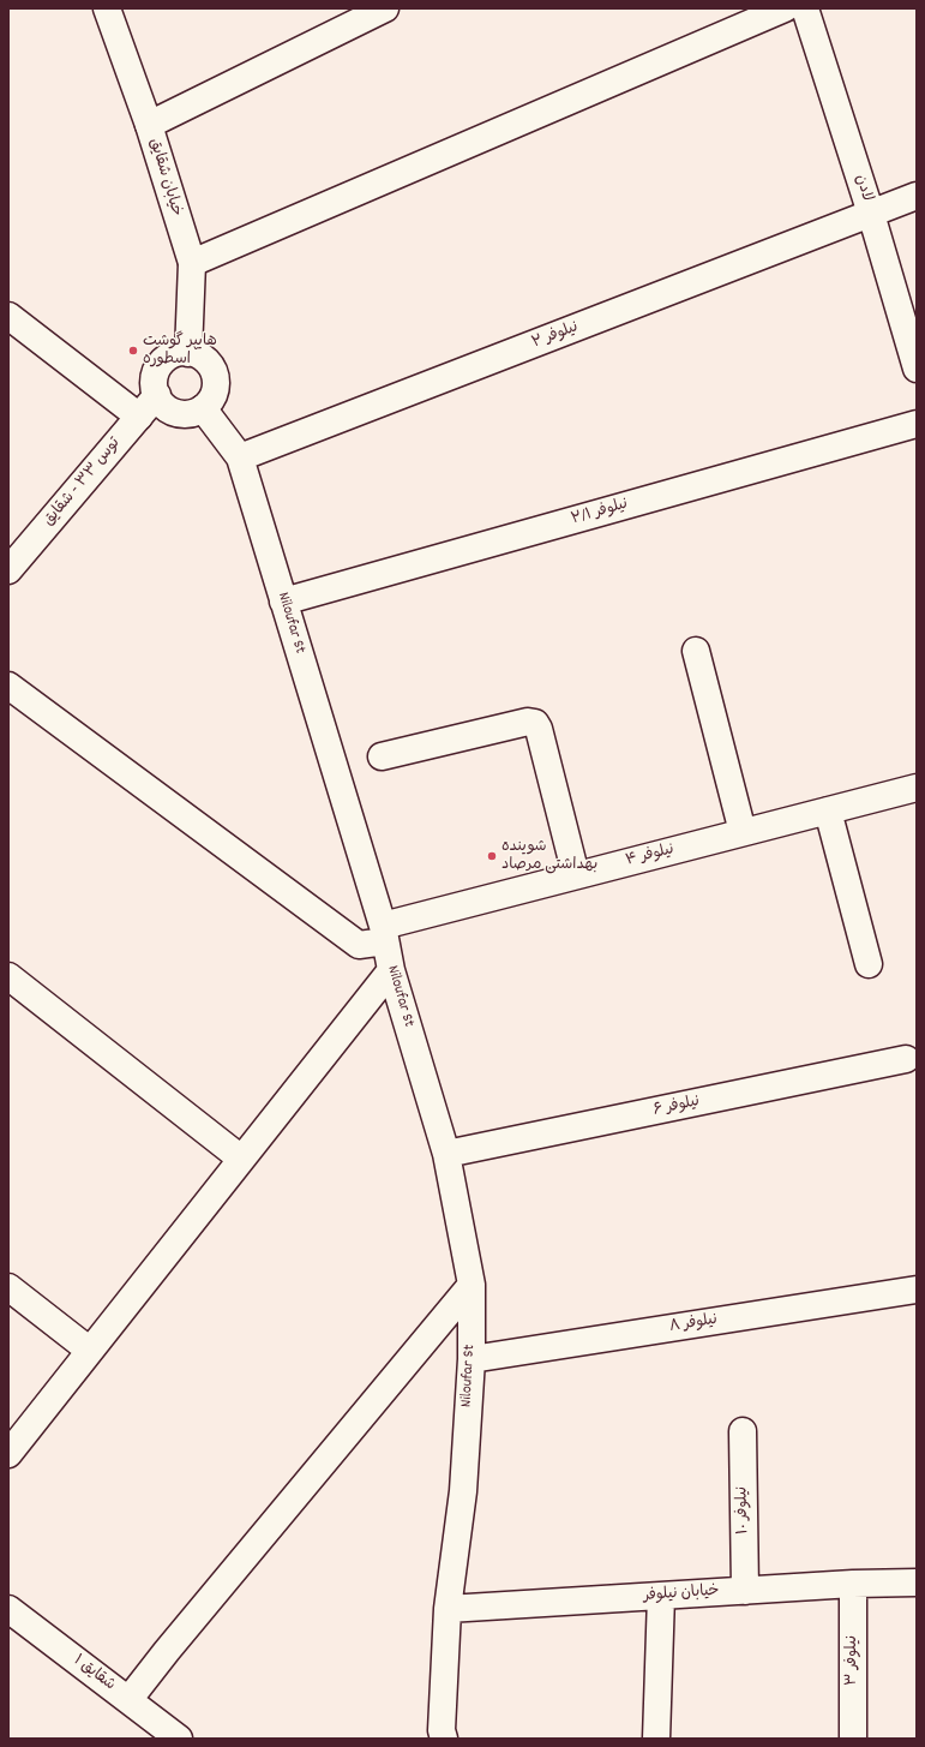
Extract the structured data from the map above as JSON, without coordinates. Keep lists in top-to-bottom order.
{
  "streets": {
    "street": [
      "خیابان شقایق",
      "لادن",
      "نیلوفر ۲",
      "توس ۳۳ - شقایق",
      "نیلوفر ۲/۱",
      "Niloufar St",
      "نیلوفر ۴",
      "نیلوفر ۶",
      "نیلوفر ۸",
      "نیلوفر ۱۰",
      "خیابان نیلوفر",
      "نیلوفر ۳",
      "شقایق ۱"
    ]
  },
  "crossings": [
    ["خیابان شقایق", "توس ۳۳ - شقایق"],
    ["خیابان شقایق", "Niloufar St"],
    ["لادن", "نیلوفر ۲"],
    ["نیلوفر ۲", "Niloufar St"],
    ["توس ۳۳ - شقایق", "Niloufar St"],
    ["نیلوفر ۲/۱", "Niloufar St"],
    ["Niloufar St", "نیلوفر ۴"],
    ["Niloufar St", "نیلوفر ۶"],
    ["Niloufar St", "نیلوفر ۸"],
    ["Niloufar St", "خیابان نیلوفر"],
    ["نیلوفر ۱۰", "خیابان نیلوفر"],
    ["خیابان نیلوفر", "نیلوفر ۳"]
  ],
  "places": ["هایپر گوشت اسطوره", "شوینده بهداشتی مرصاد"]
}
